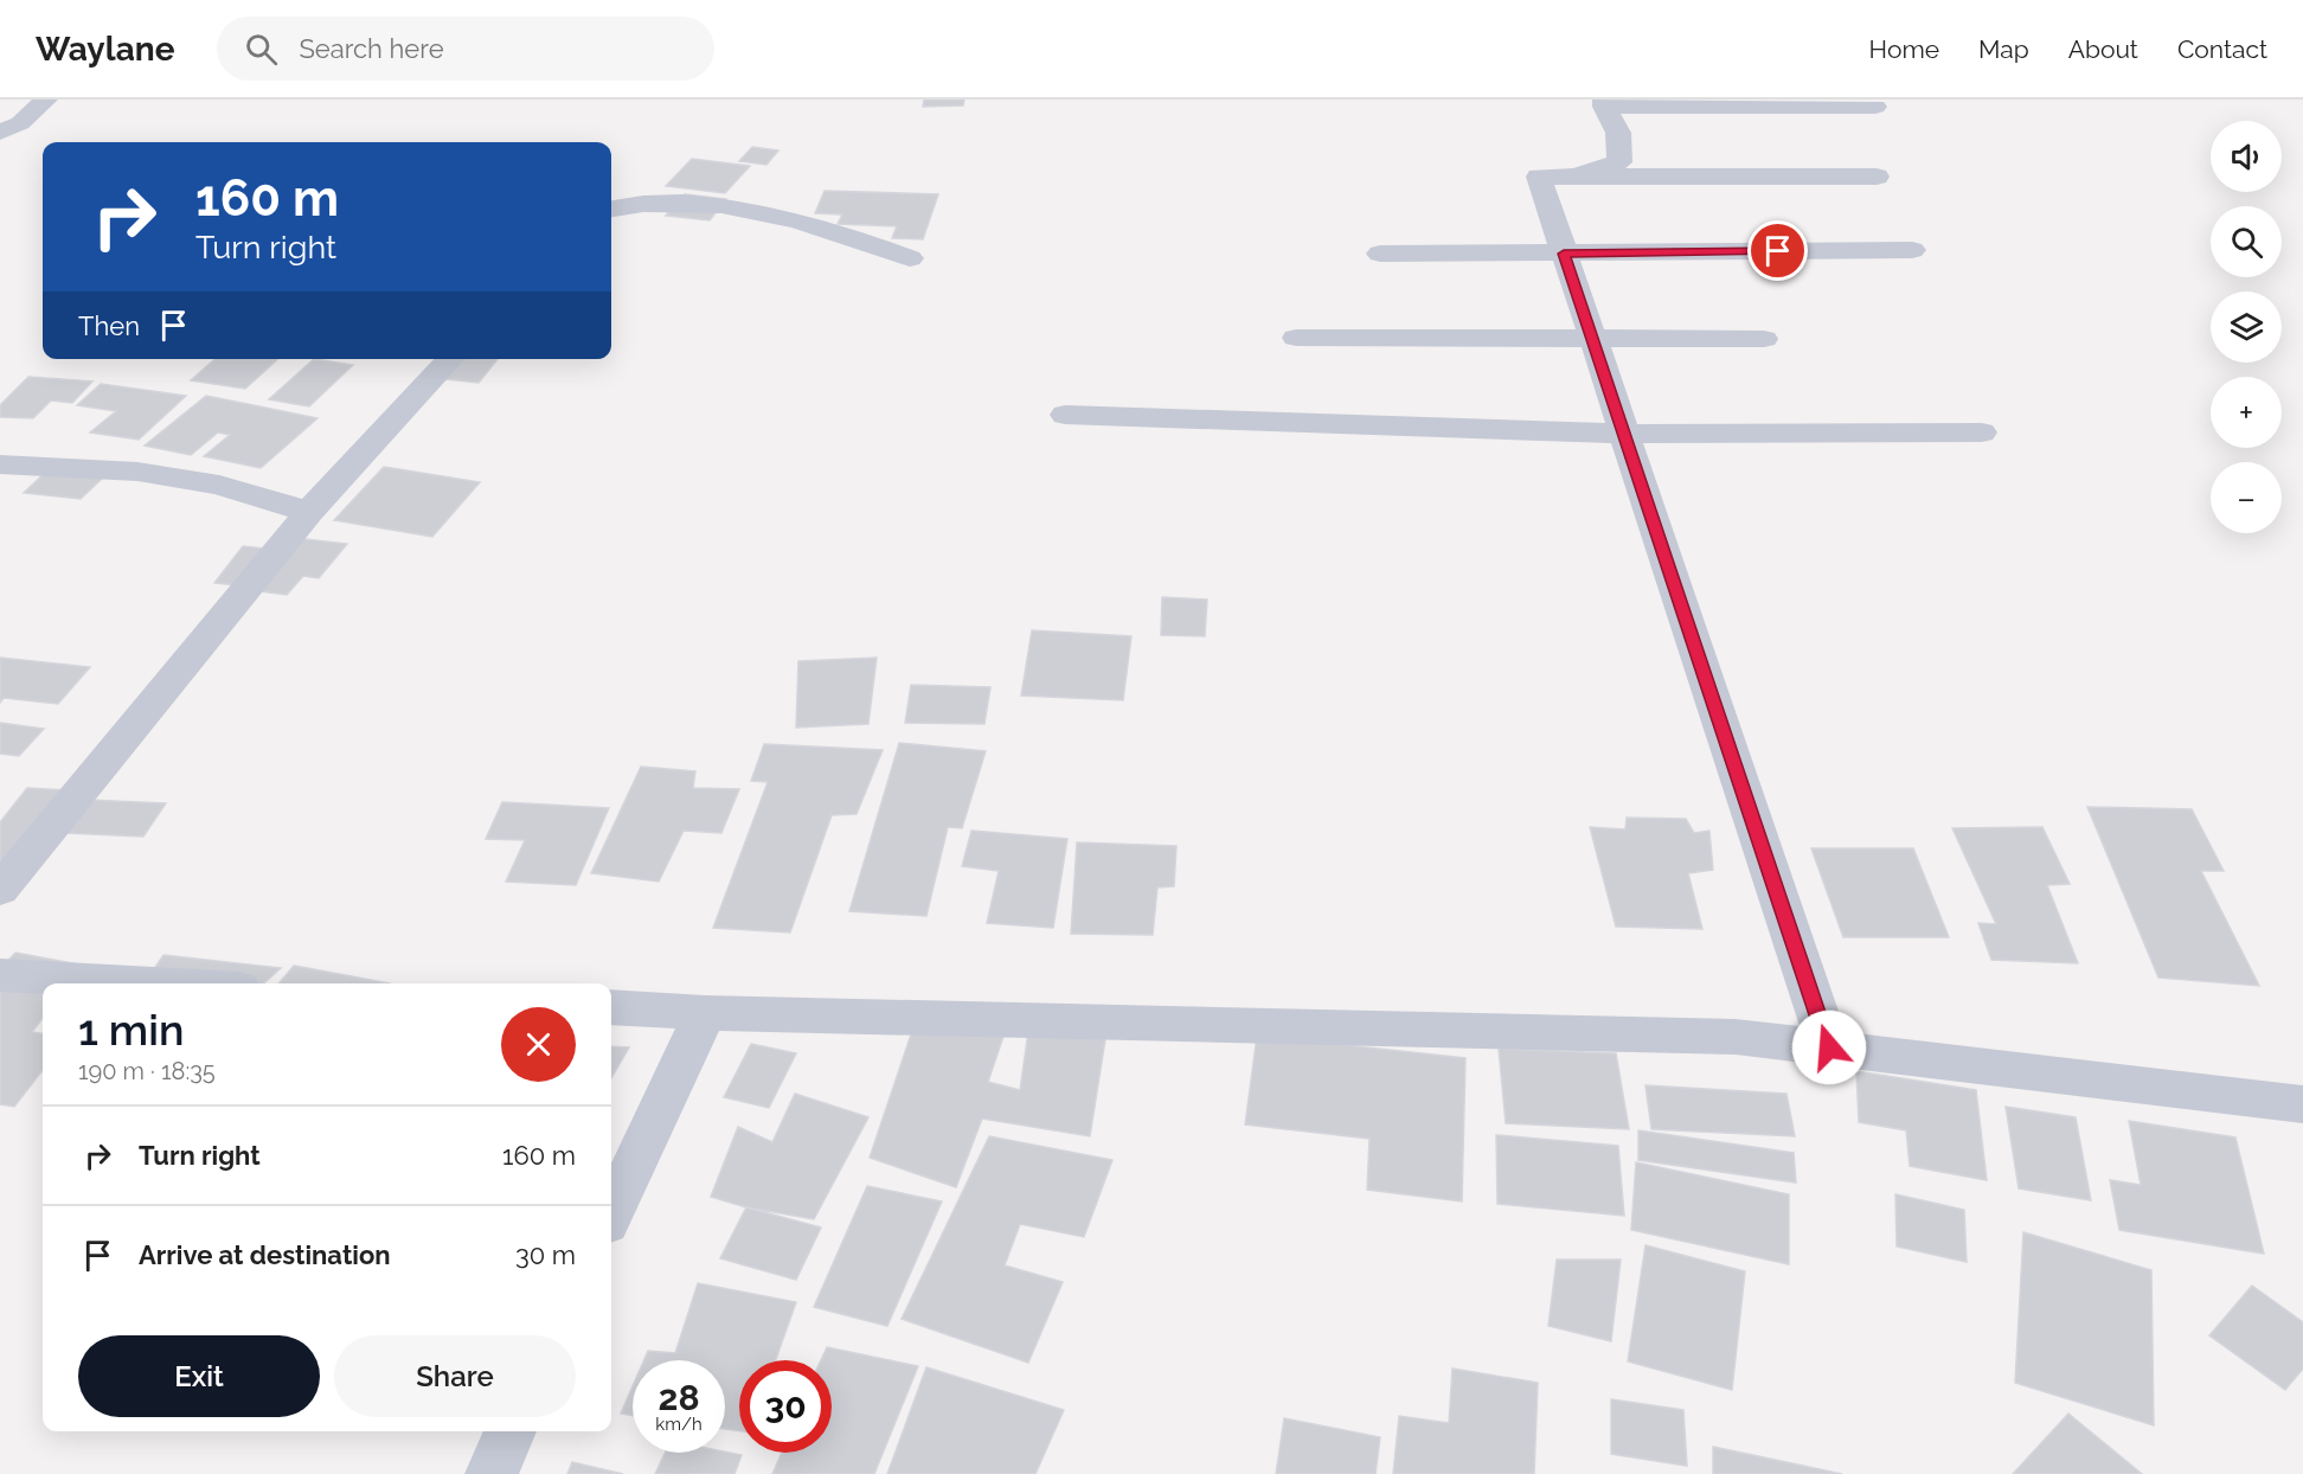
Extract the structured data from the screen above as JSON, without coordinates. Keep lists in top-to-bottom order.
{
  "page": {
    "header": "Waylane",
    "search": "Search here",
    "nav": [
      "Home",
      "Map",
      "About",
      "Contact"
    ],
    "map_buttons": ["+", "−"],
    "turn": ["160 m", "Turn right"],
    "then": "Then",
    "heading": ["1 min", "190 m · 18:35"],
    "list": [
      {
        "name": "Turn right",
        "value": "160 m"
      },
      {
        "name": "Arrive at destination",
        "value": "30 m"
      }
    ],
    "buttons": ["Exit", "Share"],
    "speed": "28 km/h",
    "limit": "30"
  }
}
